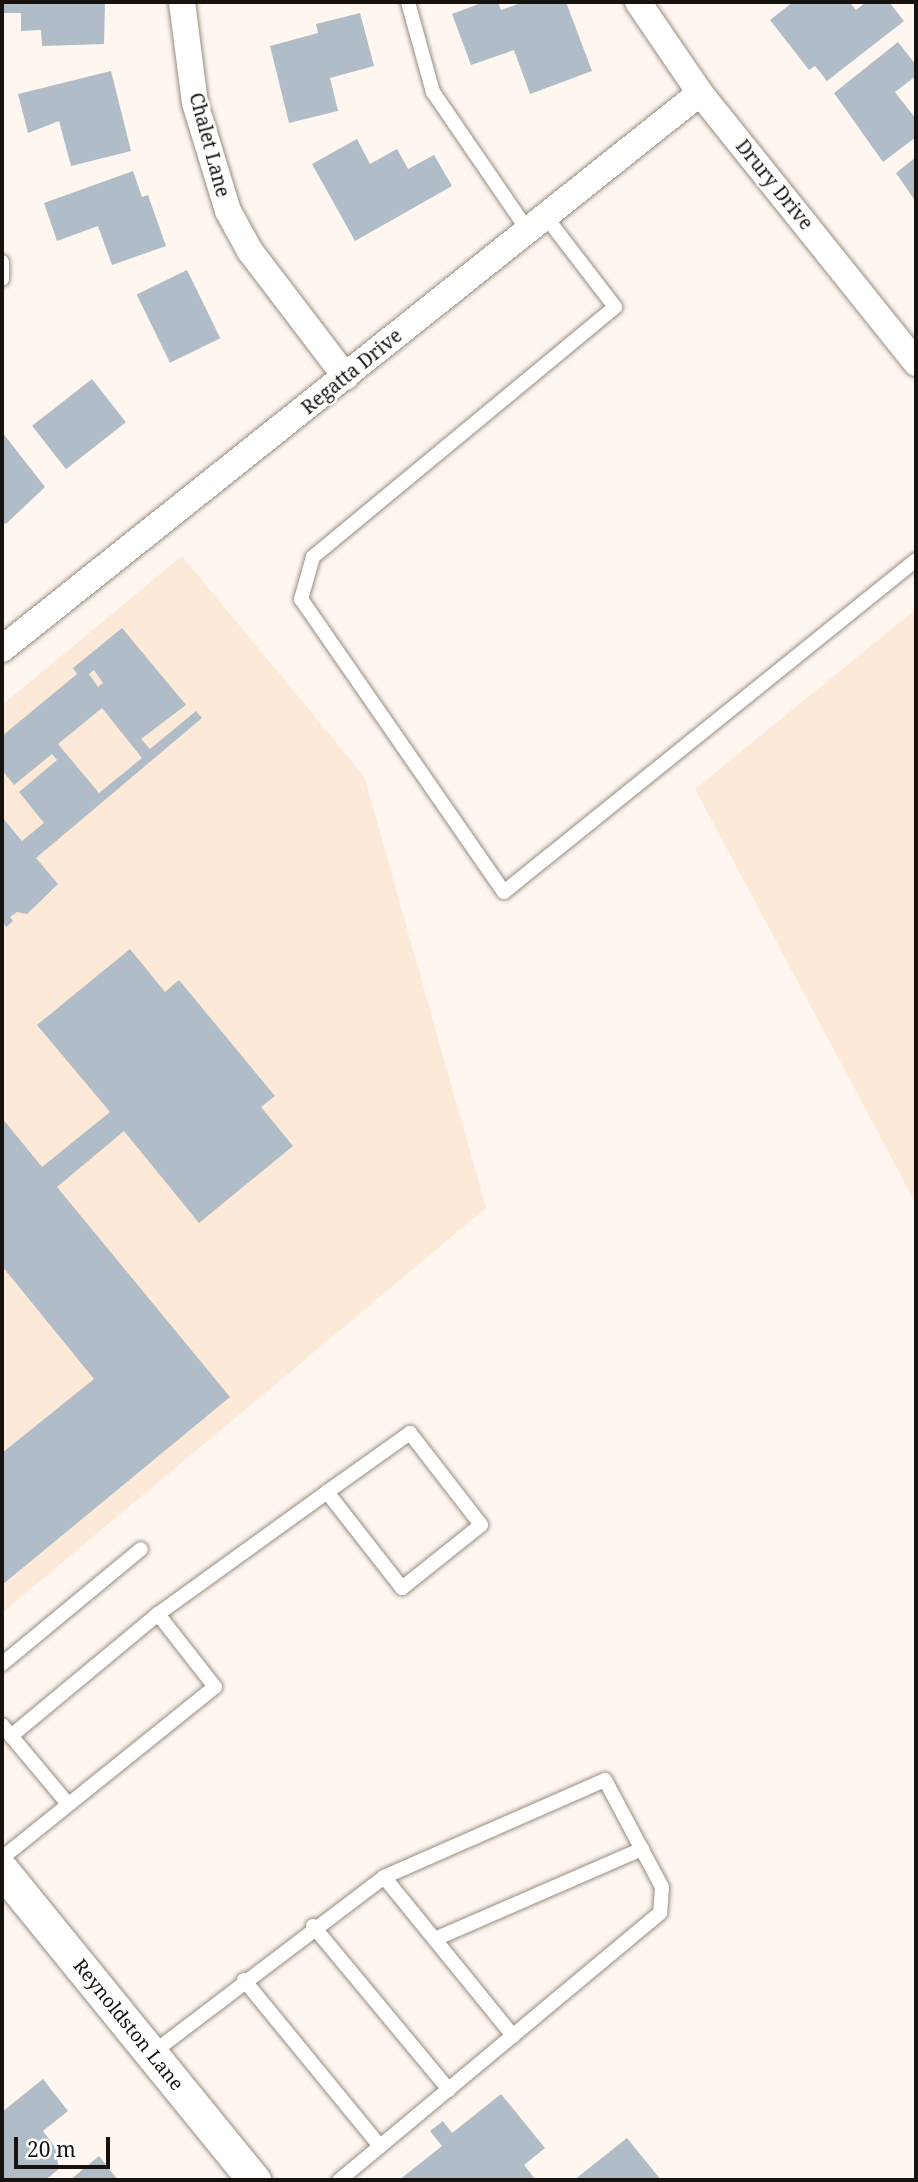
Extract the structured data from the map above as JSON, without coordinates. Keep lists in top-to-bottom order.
{
  "streets": {
    "street": [
      "Chalet Lane",
      "Drury Drive",
      "Regatta Drive",
      "Reynoldston Lane"
    ]
  },
  "crossings": [
    ["Chalet Lane", "Regatta Drive"],
    ["Drury Drive", "Regatta Drive"]
  ],
  "scale_bar": "20 m"
}
